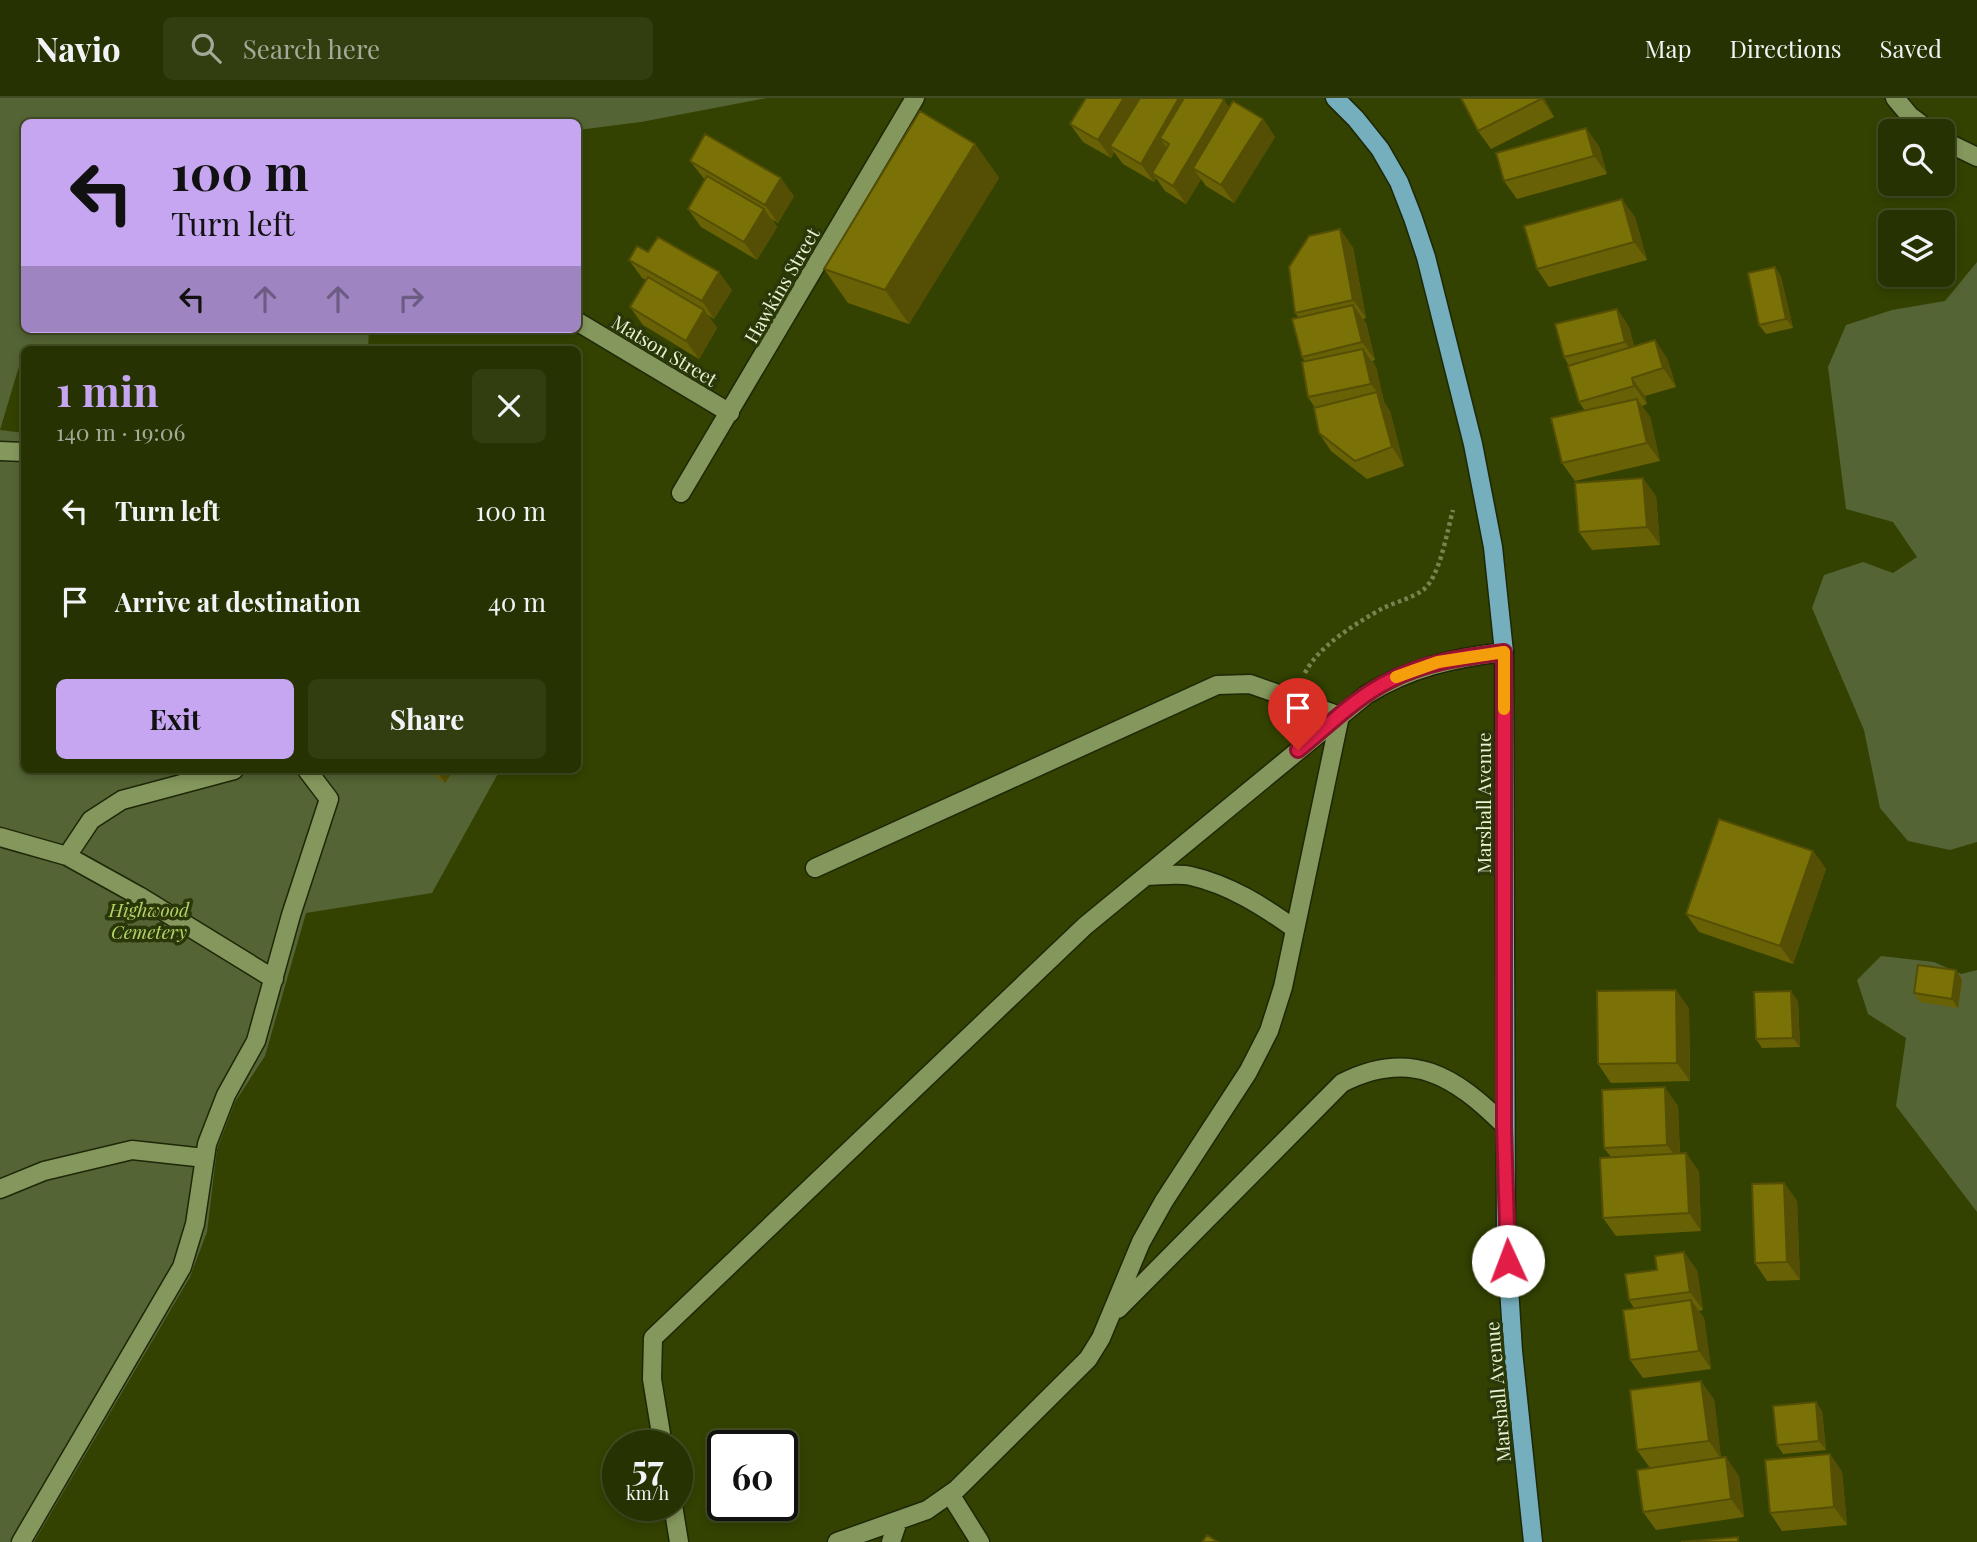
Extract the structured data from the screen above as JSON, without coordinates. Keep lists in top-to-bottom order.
{
  "streets": {
    "main road": ["Marshall Avenue"],
    "street": ["Hawkins Street", "Matson Street"]
  },
  "crossings": [
    ["Hawkins Street", "Matson Street"]
  ],
  "parks": ["Highwood Cemetery"],
  "page": {
    "header": "Navio",
    "search": "Search here",
    "nav": ["Map", "Directions", "Saved"],
    "turn": ["100 m", "Turn left"],
    "heading": ["1 min", "140 m · 19:06"],
    "list": [
      {
        "name": "Turn left",
        "value": "100 m"
      },
      {
        "name": "Arrive at destination",
        "value": "40 m"
      }
    ],
    "buttons": ["Exit", "Share"],
    "speed": "57 km/h",
    "limit": "60"
  }
}
